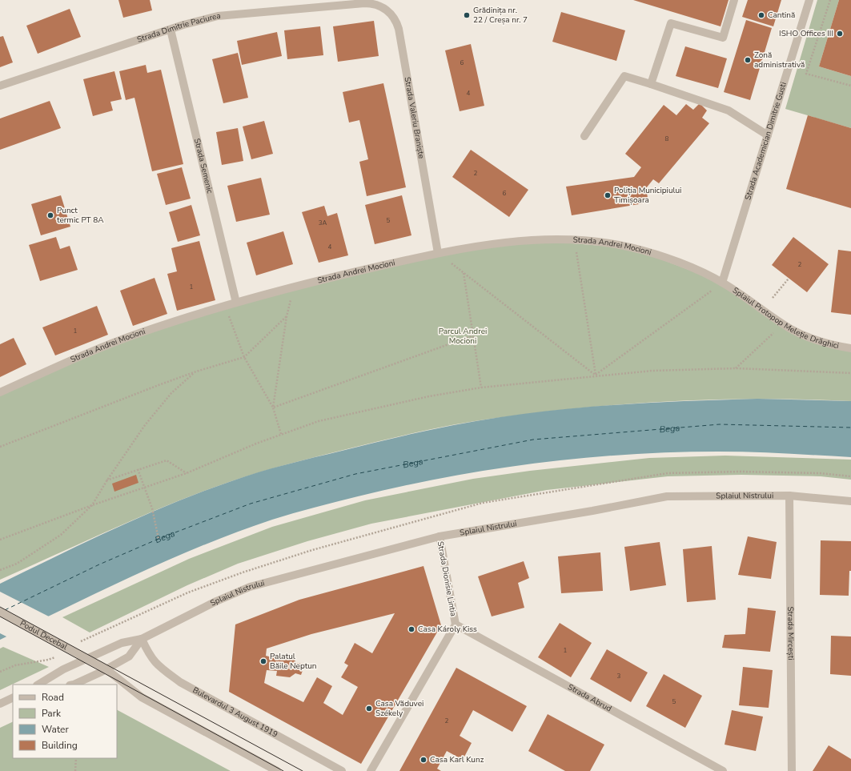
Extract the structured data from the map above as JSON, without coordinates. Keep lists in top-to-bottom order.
{
  "streets": {
    "street": [
      "Strada Dimitrie Paciurea",
      "Strada Valeriu Braniște",
      "Strada Academician Dimitrie Gusti",
      "Strada Semenic",
      "Strada Andrei Mocioni",
      "Splaiul Protopop Meleție Drăghici",
      "Splaiul Nistrului",
      "Strada Dionisie Lintia",
      "Strada Mircești",
      "Podul Decebal",
      "Strada Abrud",
      "Bulevardul 3 August 1919"
    ]
  },
  "crossings": [
    ["Strada Dimitrie Paciurea", "Strada Valeriu Braniște"],
    ["Strada Dimitrie Paciurea", "Strada Semenic"],
    ["Strada Valeriu Braniște", "Strada Andrei Mocioni"],
    ["Strada Academician Dimitrie Gusti", "Strada Andrei Mocioni"],
    ["Strada Academician Dimitrie Gusti", "Splaiul Protopop Meleție Drăghici"],
    ["Strada Semenic", "Strada Andrei Mocioni"],
    ["Strada Andrei Mocioni", "Splaiul Protopop Meleție Drăghici"],
    ["Splaiul Nistrului", "Strada Dionisie Lintia"],
    ["Splaiul Nistrului", "Strada Mircești"],
    ["Splaiul Nistrului", "Podul Decebal"],
    ["Splaiul Nistrului", "Bulevardul 3 August 1919"],
    ["Strada Dionisie Lintia", "Strada Abrud"]
  ],
  "water": ["Bega"],
  "parks": ["Parcul Andrei Mocioni"],
  "places": [
    "Grădinița nr. 22 / Creșa nr. 7",
    "Cantină",
    "ISHO Offices III",
    "Zonă administrativă",
    "Poliția Municipiului Timișoara",
    "Punct termic PT 8A",
    "Casa Károly Kiss",
    "Palatul Băile Neptun",
    "Casa Văduvei Székely",
    "Casa Karl Kunz"
  ],
  "house_numbers": [
    "6",
    "4",
    "8",
    "2",
    "6",
    "5",
    "3A",
    "4",
    "2",
    "1",
    "1",
    "1",
    "3",
    "5",
    "2"
  ],
  "legend": [
    "Road",
    "Park",
    "Water",
    "Building"
  ]
}
